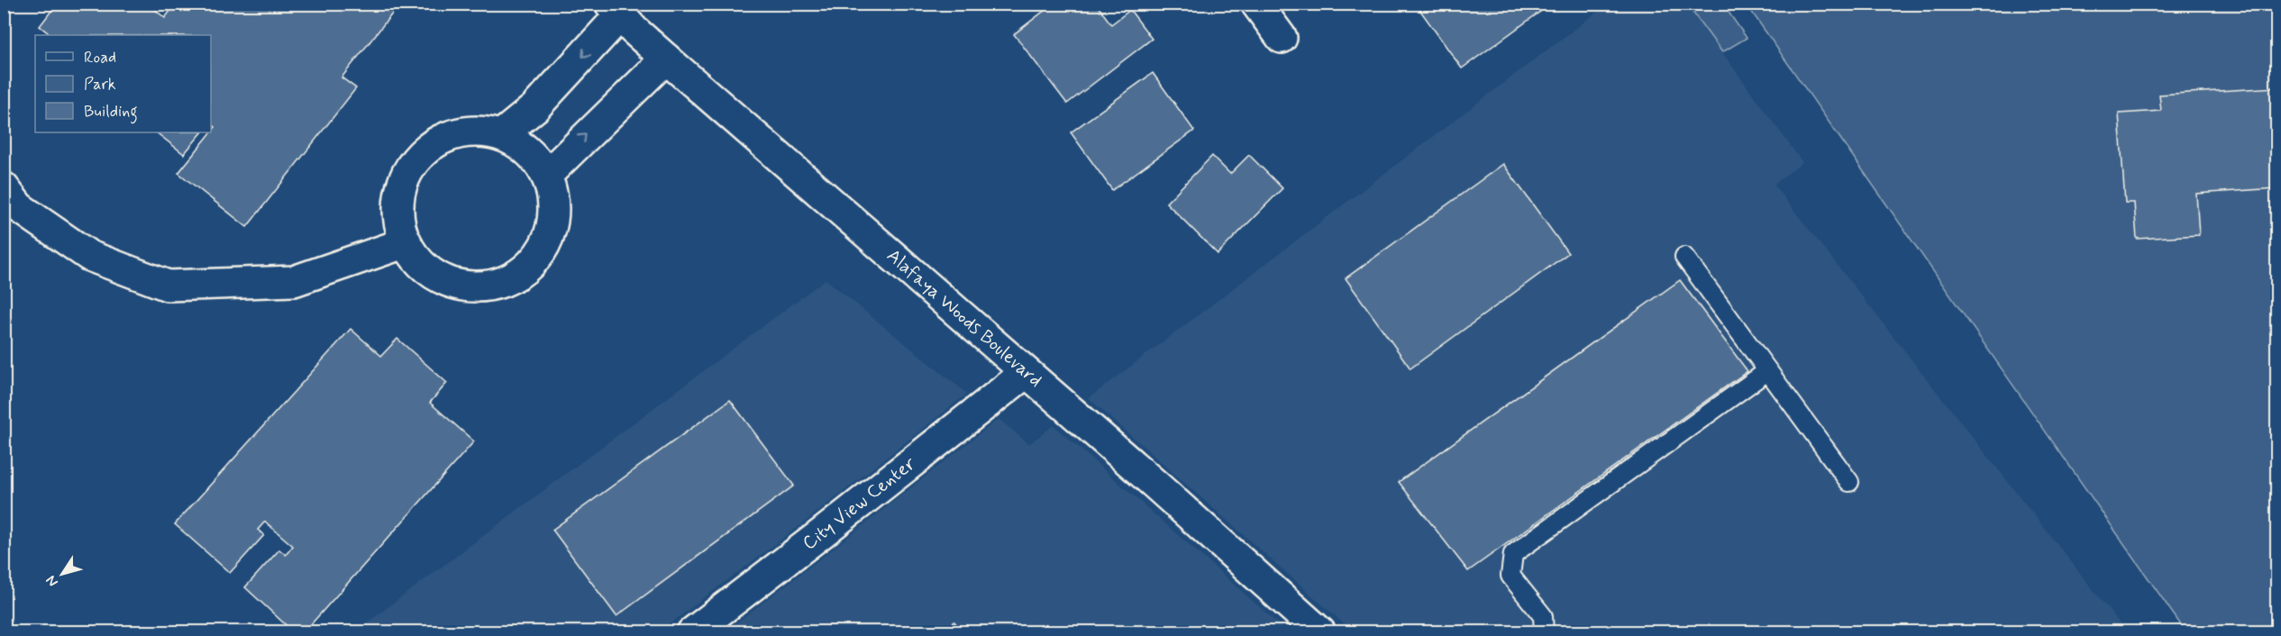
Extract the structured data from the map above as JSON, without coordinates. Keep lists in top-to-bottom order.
{
  "streets": {
    "street": ["Alafaya Woods Boulevard", "City View Center"]
  },
  "crossings": [
    ["Alafaya Woods Boulevard", "City View Center"]
  ],
  "legend": ["Road", "Park", "Building"],
  "north": "bottom left"
}
